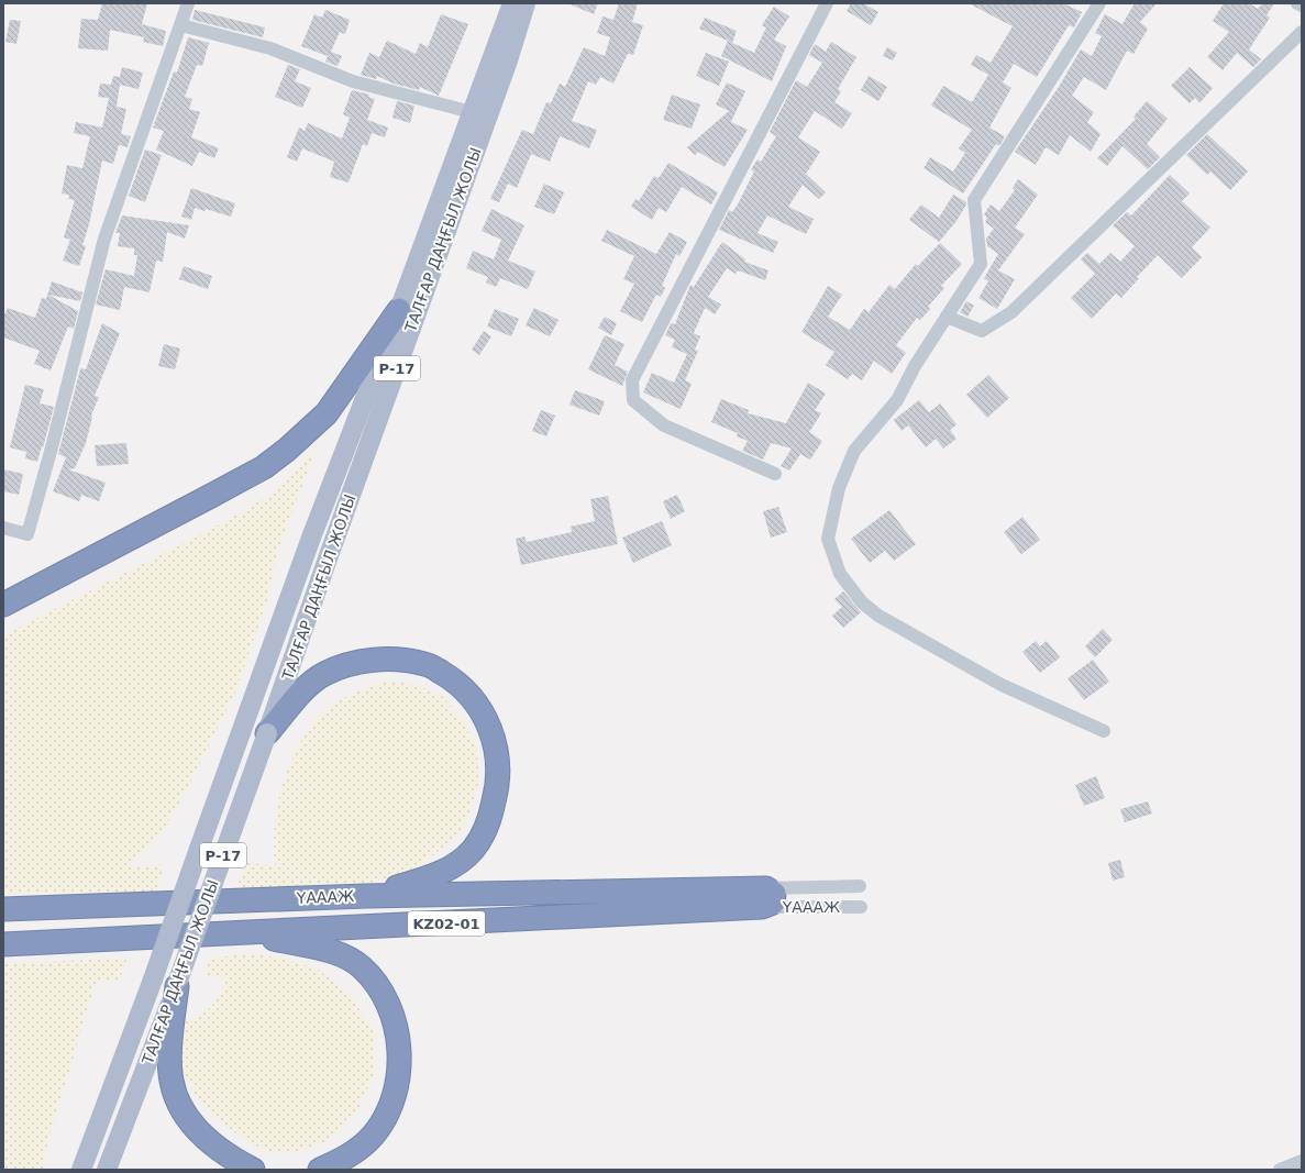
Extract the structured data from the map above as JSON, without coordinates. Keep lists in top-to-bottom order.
{
  "streets": {
    "highway": ["ҮАААЖ", "KZ02-01"],
    "main road": ["ТАЛҒАР ДАҢҒЫЛ ЖОЛЫ", "P-17"]
  }
}
